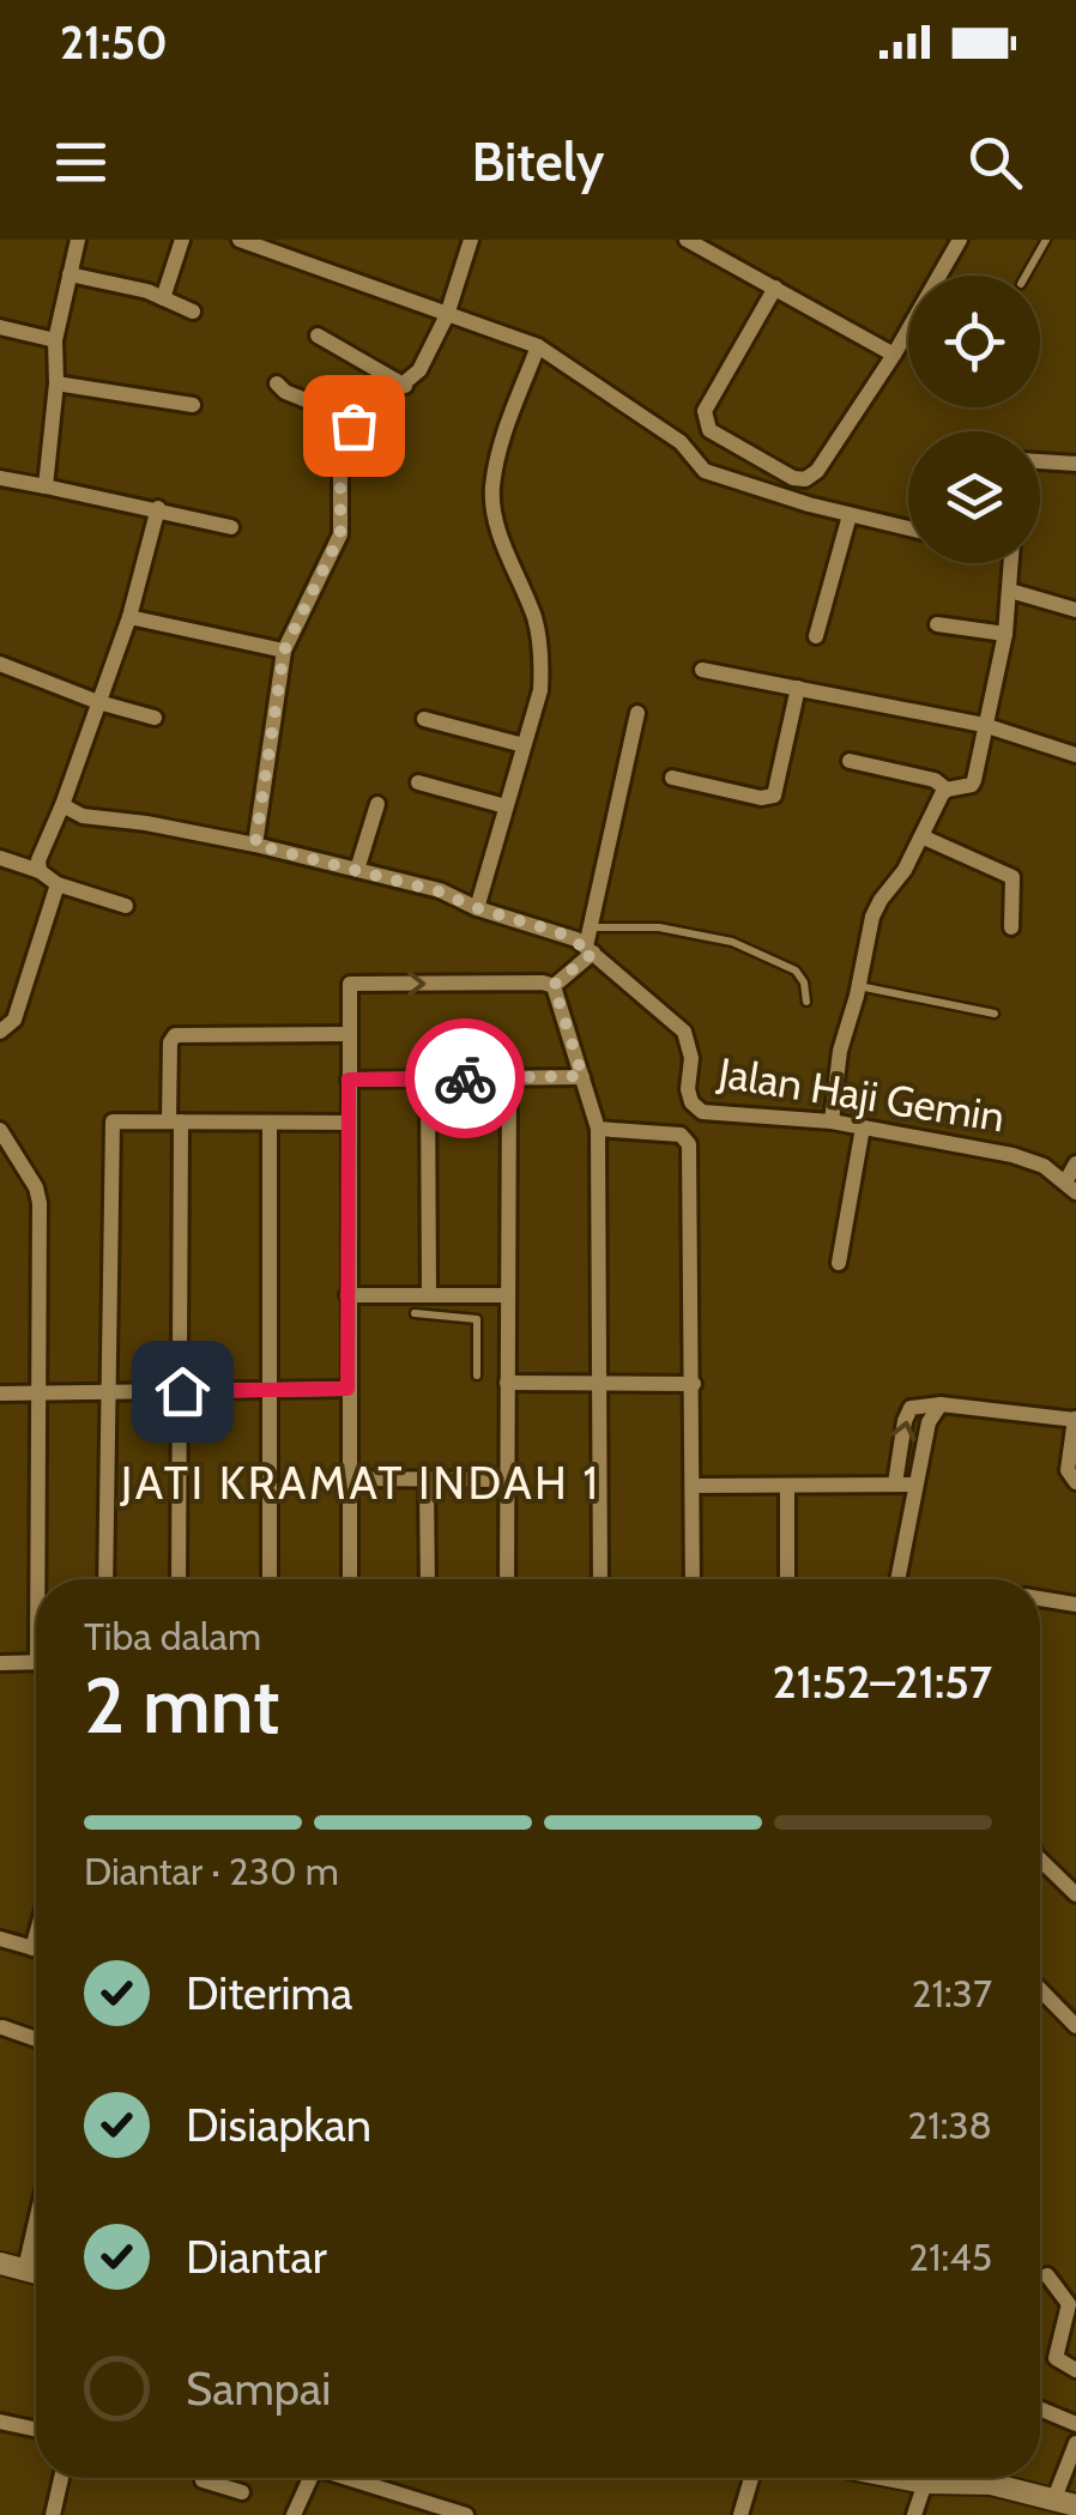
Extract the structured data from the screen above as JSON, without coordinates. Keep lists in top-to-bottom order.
{
  "streets": {
    "street": ["Jalan Haji Gemin"]
  },
  "districts": ["JATI KRAMAT INDAH 1"],
  "page": {
    "status": "21:50",
    "header": "Bitely",
    "heading": ["2 mnt", "Tiba dalam", "21:52–21:57"],
    "bar": "Diantar · 230 m",
    "list": [
      ["Diterima", "21:37"],
      ["Disiapkan", "21:38"],
      ["Diantar", "21:45"],
      "Sampai"
    ]
  }
}
